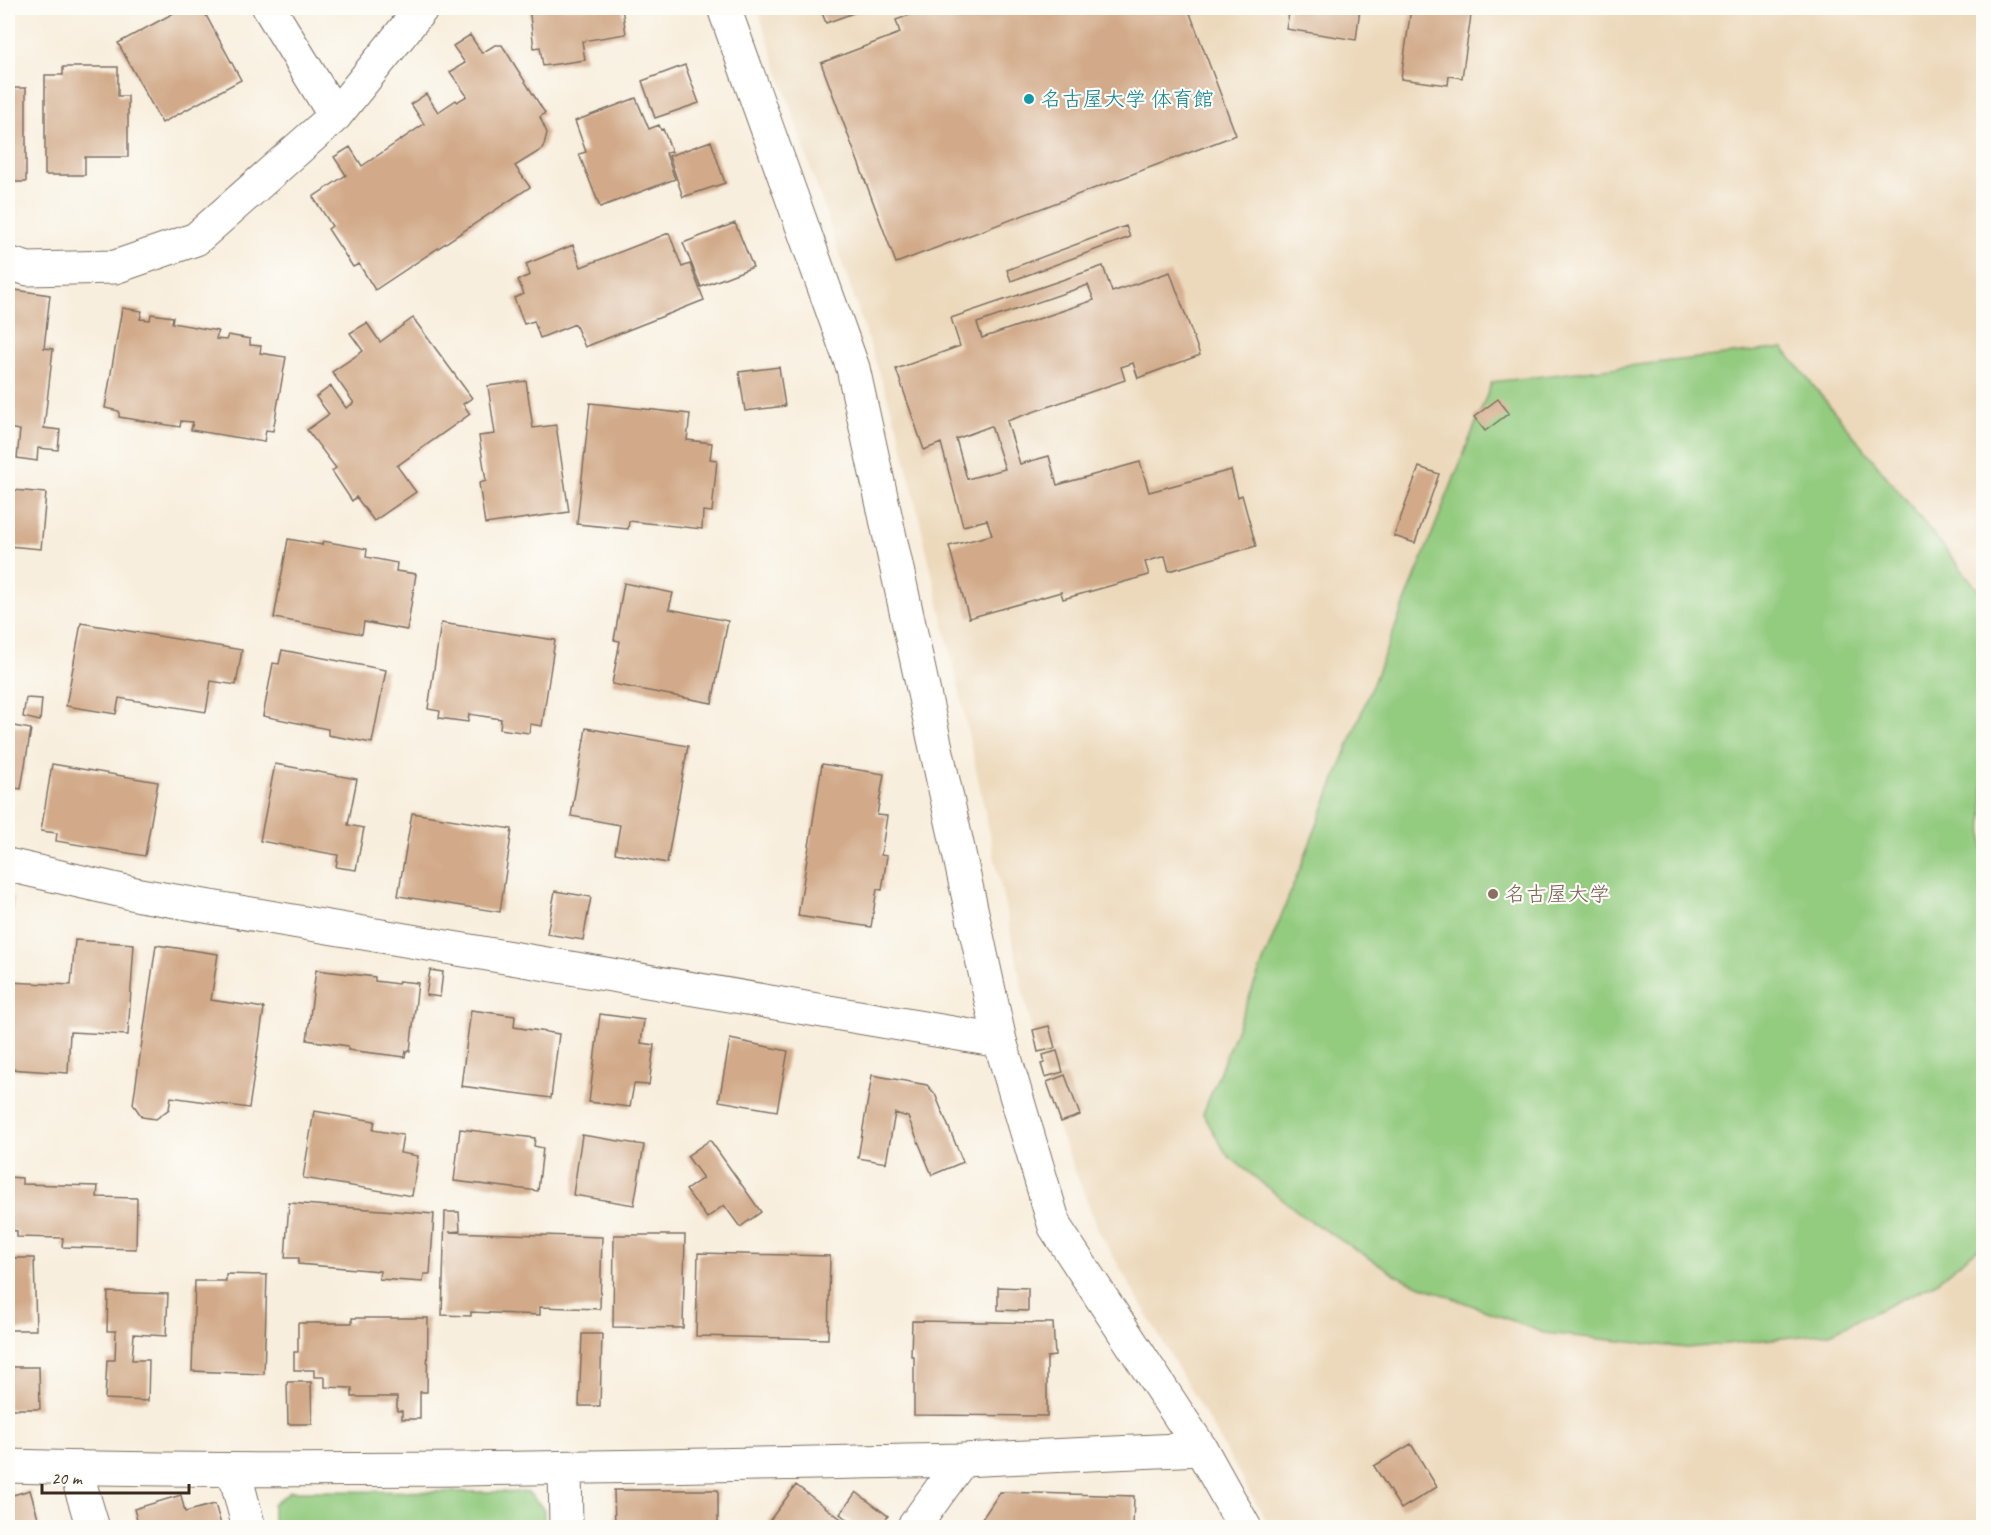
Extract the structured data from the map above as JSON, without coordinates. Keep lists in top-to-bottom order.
{
  "places": ["名古屋大学 体育館", "名古屋大学"],
  "scale_bar": "20 m"
}
